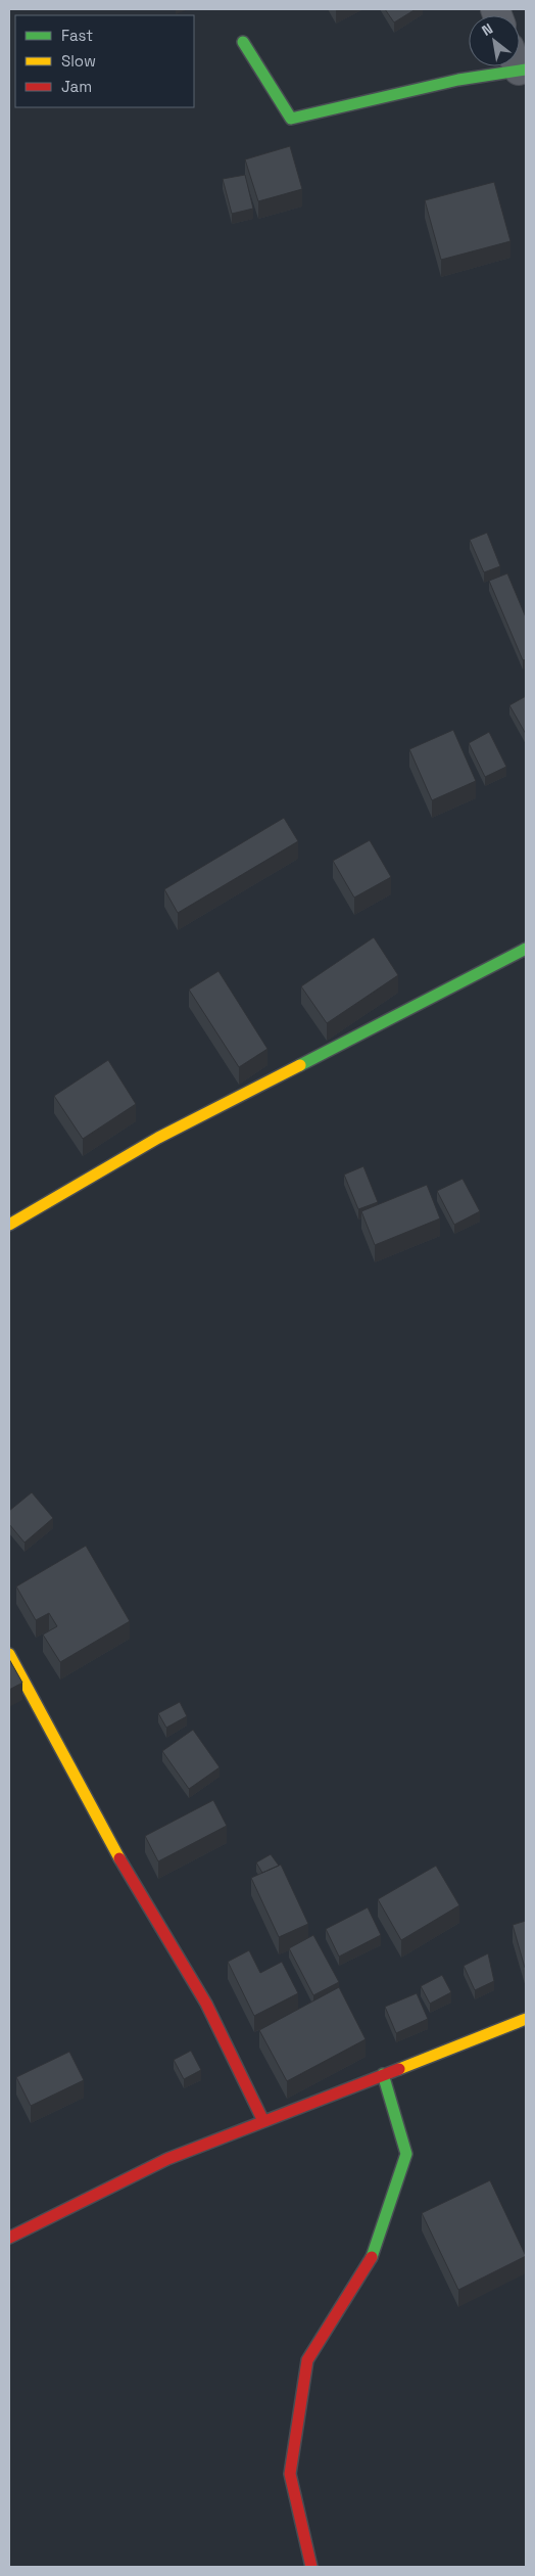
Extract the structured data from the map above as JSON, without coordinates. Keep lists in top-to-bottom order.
{
  "legend": ["Fast", "Slow", "Jam"],
  "north": "top left"
}
